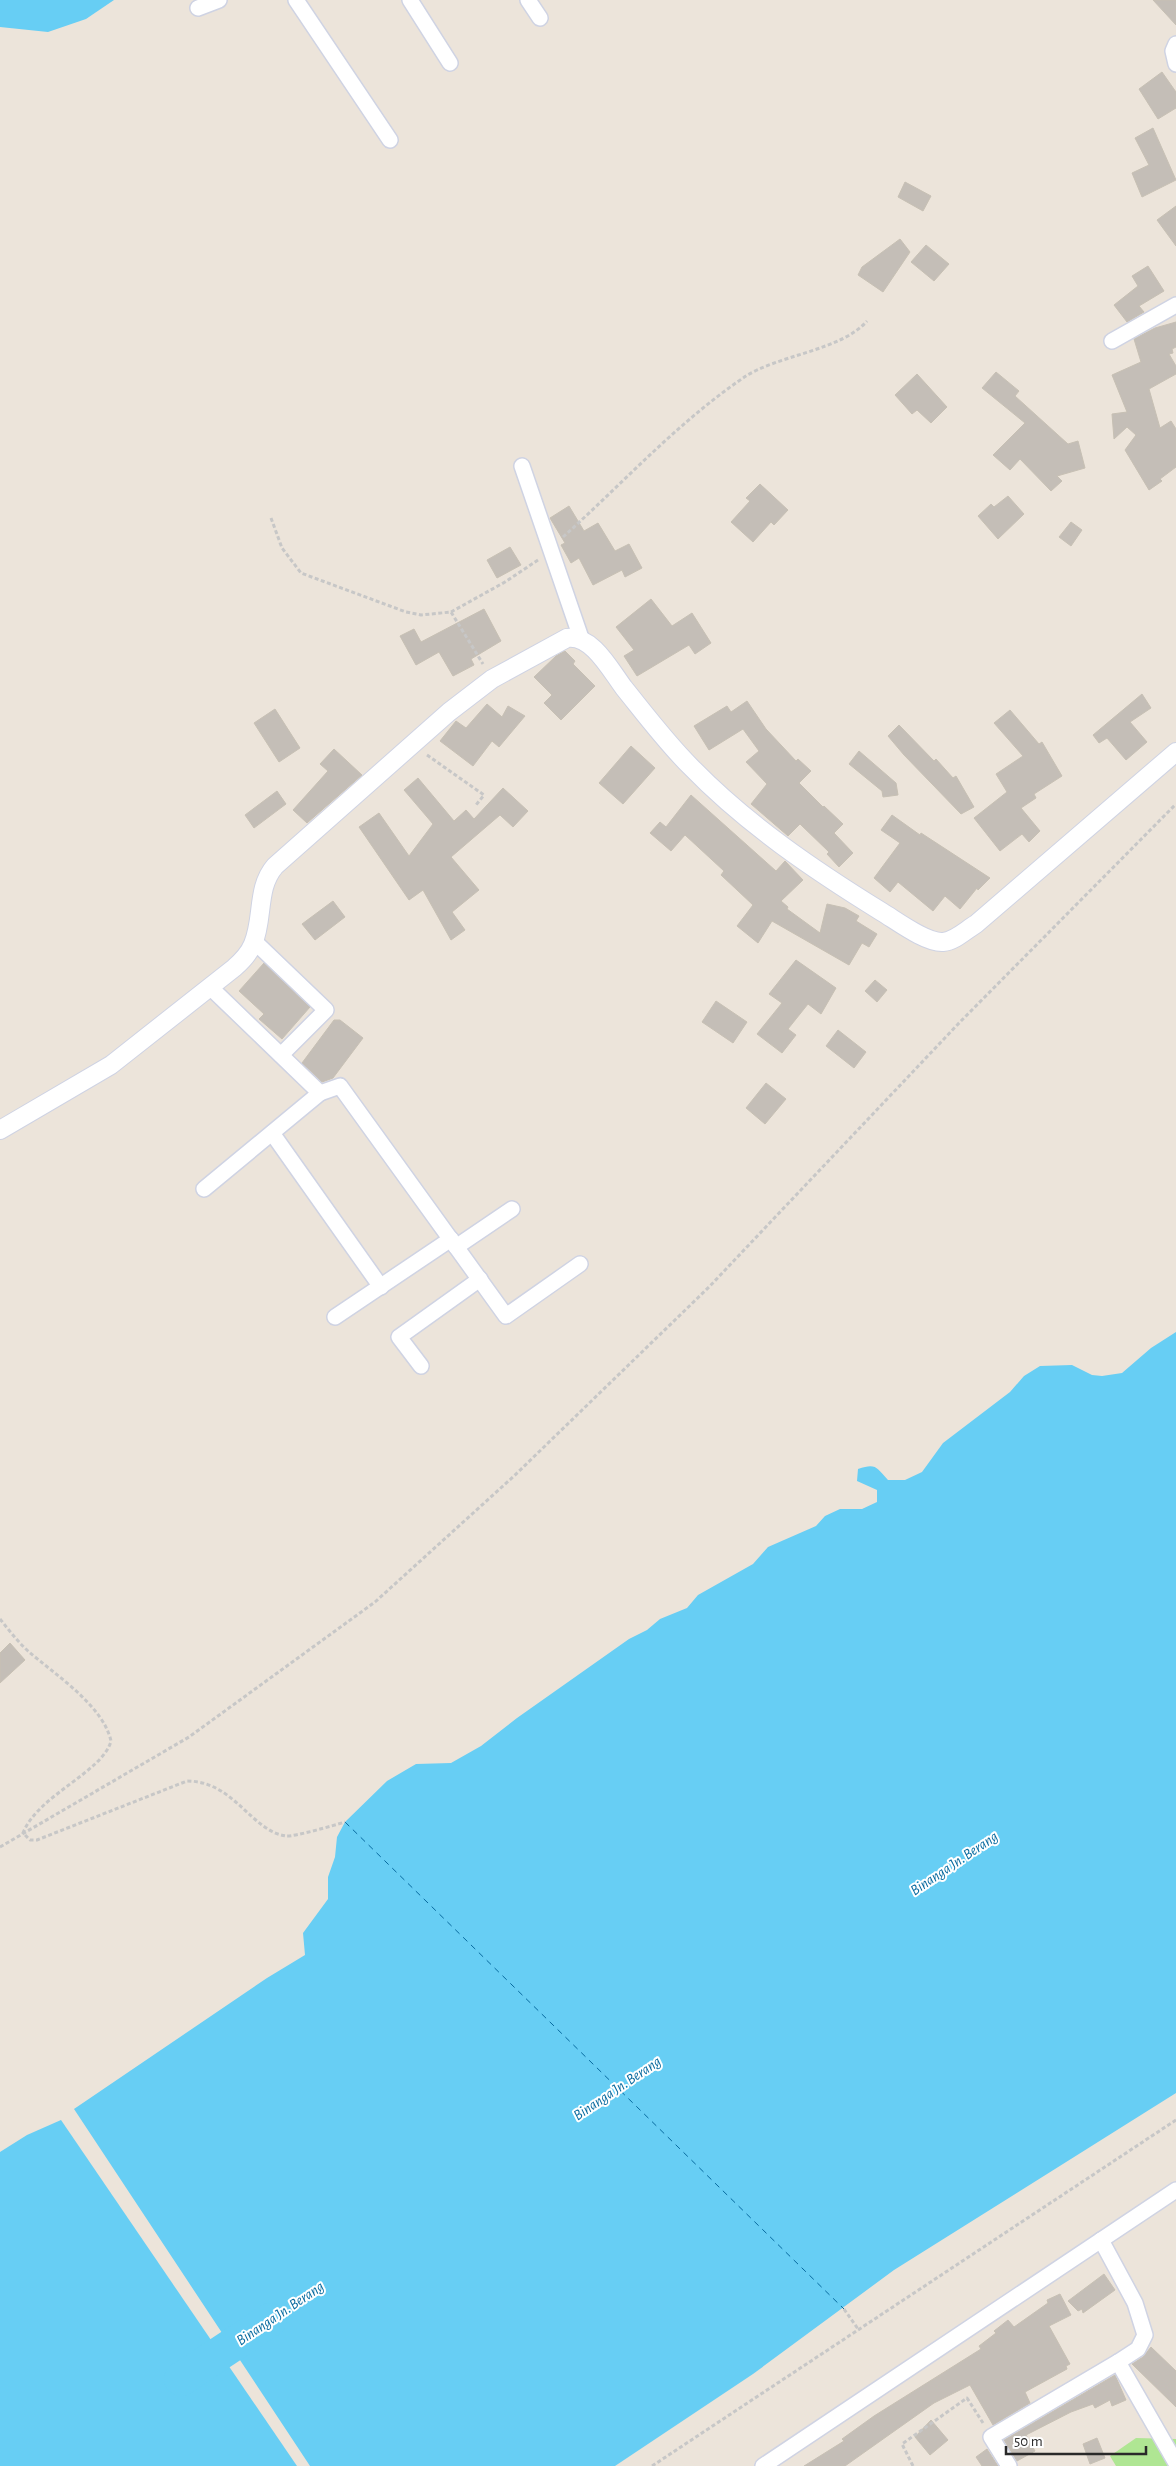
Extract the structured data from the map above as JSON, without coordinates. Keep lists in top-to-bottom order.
{
  "water": ["Binanga Jn. Berang"],
  "scale_bar": "50 m"
}
